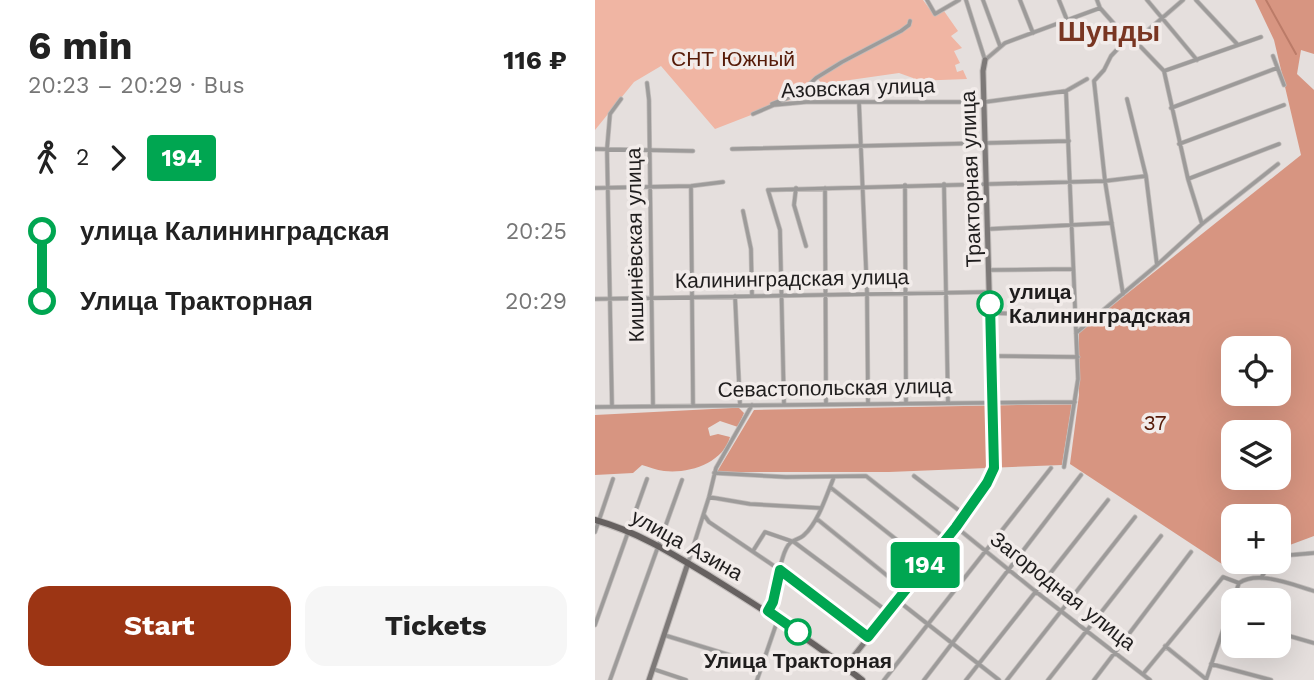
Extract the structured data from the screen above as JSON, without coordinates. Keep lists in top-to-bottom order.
{
  "streets": {
    "main road": ["улица Азина"],
    "street": [
      "Азовская улица",
      "Тракторная улица",
      "Кишинёвская улица",
      "Калининградская улица",
      "Севастопольская улица",
      "Загородная улица"
    ]
  },
  "crossings": [
    ["Азовская улица", "Тракторная улица"],
    ["Тракторная улица", "Калининградская улица"],
    ["Тракторная улица", "Севастопольская улица"],
    ["Тракторная улица", "улица Азина"],
    ["Тракторная улица", "Загородная улица"],
    ["Кишинёвская улица", "Калининградская улица"],
    ["Кишинёвская улица", "Севастопольская улица"]
  ],
  "districts": ["Шунды"],
  "parks": ["СНТ Южный", "37"],
  "places": ["улица Калининградская", "Улица Тракторная"],
  "lines": ["bus line 194"],
  "page": {
    "heading": ["6 min", "20:23 – 20:29 · Bus", "116 ₽"],
    "on_map": "194",
    "legs": ["2", "194"],
    "list": [
      {
        "name": "улица Калининградская",
        "value": "20:25"
      },
      {
        "name": "Улица Тракторная",
        "value": "20:29"
      }
    ],
    "map_buttons": ["+", "−"],
    "buttons": ["Start", "Tickets"]
  }
}
